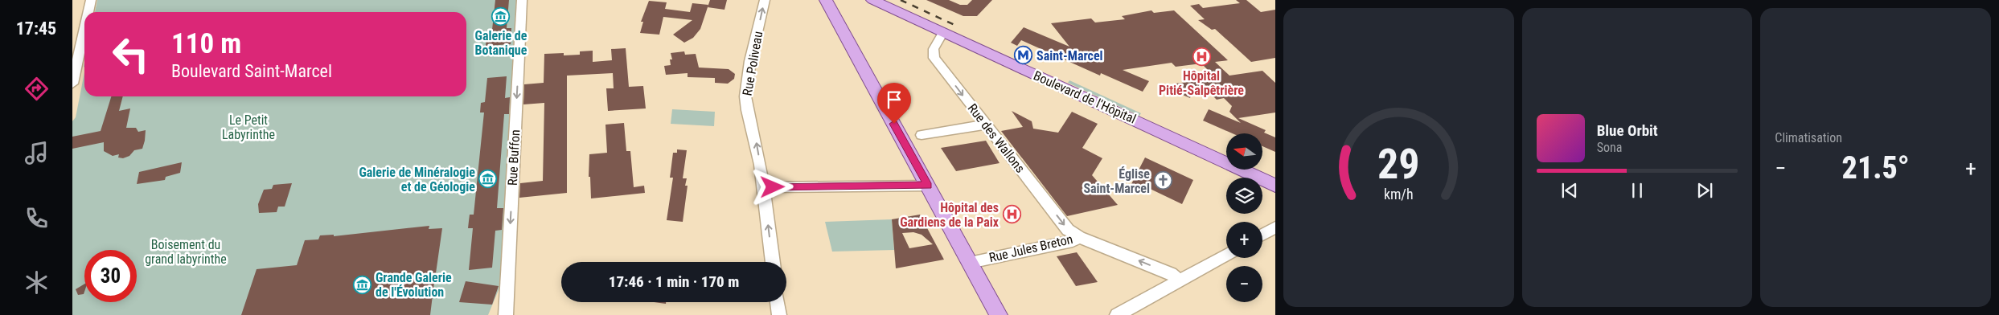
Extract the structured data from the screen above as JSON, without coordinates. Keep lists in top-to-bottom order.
{
  "streets": {
    "main road": ["Boulevard de l'Hôpital"],
    "street": [
      "Rue Poliveau",
      "Rue des Wallons",
      "Rue Buffon",
      "Rue Jules Breton"
    ]
  },
  "crossings": [
    ["Boulevard de l'Hôpital", "Rue des Wallons"],
    ["Rue des Wallons", "Rue Jules Breton"]
  ],
  "one_way": [
    "Rue Poliveau",
    "Rue des Wallons",
    "Rue Buffon",
    "Rue Jules Breton"
  ],
  "parks": ["Le Petit Labyrinthe", "Boisement du grand labyrinthe"],
  "places": {
    "museum": ["Galerie de Botanique", "Galerie de Minéralogie et de Géologie", "Grande Galerie de l'Évolution"],
    "metro station": ["Saint-Marcel"],
    "hospital": ["Hôpital Pitié-Salpêtrière", "Hôpital des Gardiens de la Paix"],
    "church": ["Église Saint-Marcel"]
  },
  "north": "left",
  "page": {
    "tabs": "17:45",
    "tile": "Climatisation",
    "turn": ["110 m", "Boulevard Saint-Marcel"],
    "song": ["Blue Orbit", "Sona"],
    "map_buttons": ["+", "−"],
    "heat": ["−", "21.5°", "+"],
    "limit": "30",
    "trip": "17:46 · 1 min · 170 m",
    "gauge": ["29", "km/h"]
  }
}
